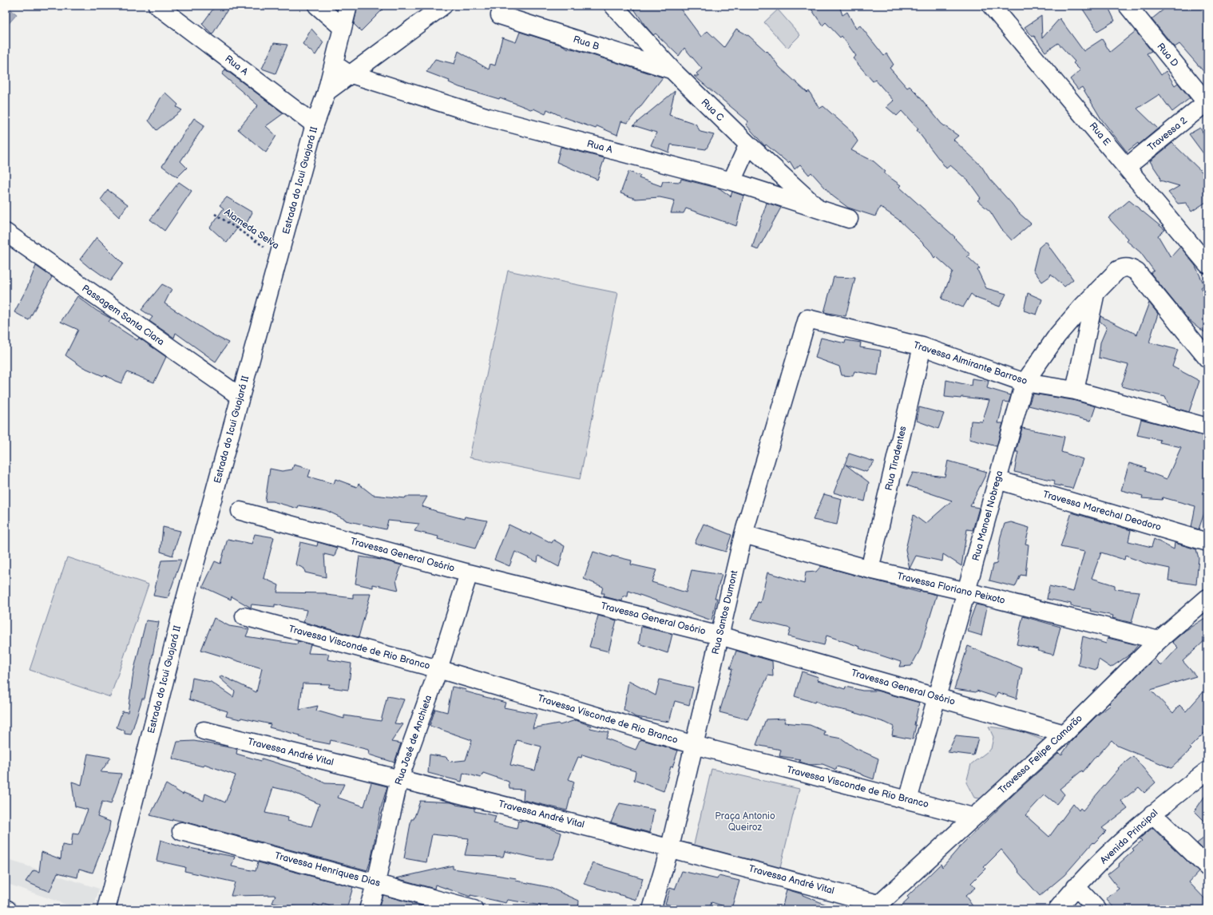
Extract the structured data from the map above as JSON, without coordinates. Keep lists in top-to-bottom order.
{
  "streets": {
    "street": [
      "Rua B",
      "Rua D",
      "Rua A",
      "Rua C",
      "Rua E",
      "Travessa 2",
      "Estrada do Icui Guajará II",
      "Passagem Santa Clara",
      "Travessa Almirante Barroso",
      "Rua Tiradentes",
      "Travessa Marechal Deodoro",
      "Rua Manoel Nobrega",
      "Travessa General Osório",
      "Travessa Floriano Peixoto",
      "Rua Santos Dumont",
      "Travessa Visconde de Rio Branco",
      "Rua José de Anchieta",
      "Travessa André Vital",
      "Travessa Felipe Camarão",
      "Avenida Principal",
      "Travessa Henriques Dias"
    ],
    "path": ["Alameda Selva"]
  },
  "crossings": [
    ["Rua B", "Rua C"],
    ["Rua D", "Travessa 2"],
    ["Rua A", "Rua C"],
    ["Rua A", "Estrada do Icui Guajará II"],
    ["Rua E", "Travessa 2"],
    ["Estrada do Icui Guajará II", "Alameda Selva"],
    ["Estrada do Icui Guajará II", "Passagem Santa Clara"],
    ["Travessa Almirante Barroso", "Rua Tiradentes"],
    ["Travessa Almirante Barroso", "Rua Manoel Nobrega"],
    ["Travessa Almirante Barroso", "Rua Santos Dumont"],
    ["Rua Tiradentes", "Travessa Floriano Peixoto"],
    ["Travessa Marechal Deodoro", "Rua Manoel Nobrega"],
    ["Rua Manoel Nobrega", "Travessa General Osório"],
    ["Rua Manoel Nobrega", "Travessa Floriano Peixoto"],
    ["Rua Manoel Nobrega", "Travessa Visconde de Rio Branco"],
    ["Travessa General Osório", "Rua Santos Dumont"],
    ["Travessa General Osório", "Rua José de Anchieta"],
    ["Travessa General Osório", "Travessa Felipe Camarão"],
    ["Travessa Floriano Peixoto", "Rua Santos Dumont"],
    ["Travessa Floriano Peixoto", "Travessa Felipe Camarão"],
    ["Rua Santos Dumont", "Travessa Visconde de Rio Branco"],
    ["Rua Santos Dumont", "Travessa André Vital"],
    ["Travessa Visconde de Rio Branco", "Rua José de Anchieta"],
    ["Travessa Visconde de Rio Branco", "Travessa Felipe Camarão"],
    ["Rua José de Anchieta", "Travessa André Vital"],
    ["Rua José de Anchieta", "Travessa Henriques Dias"],
    ["Travessa André Vital", "Travessa Felipe Camarão"]
  ],
  "parks": ["Praça Antonio Queiroz"]
}
